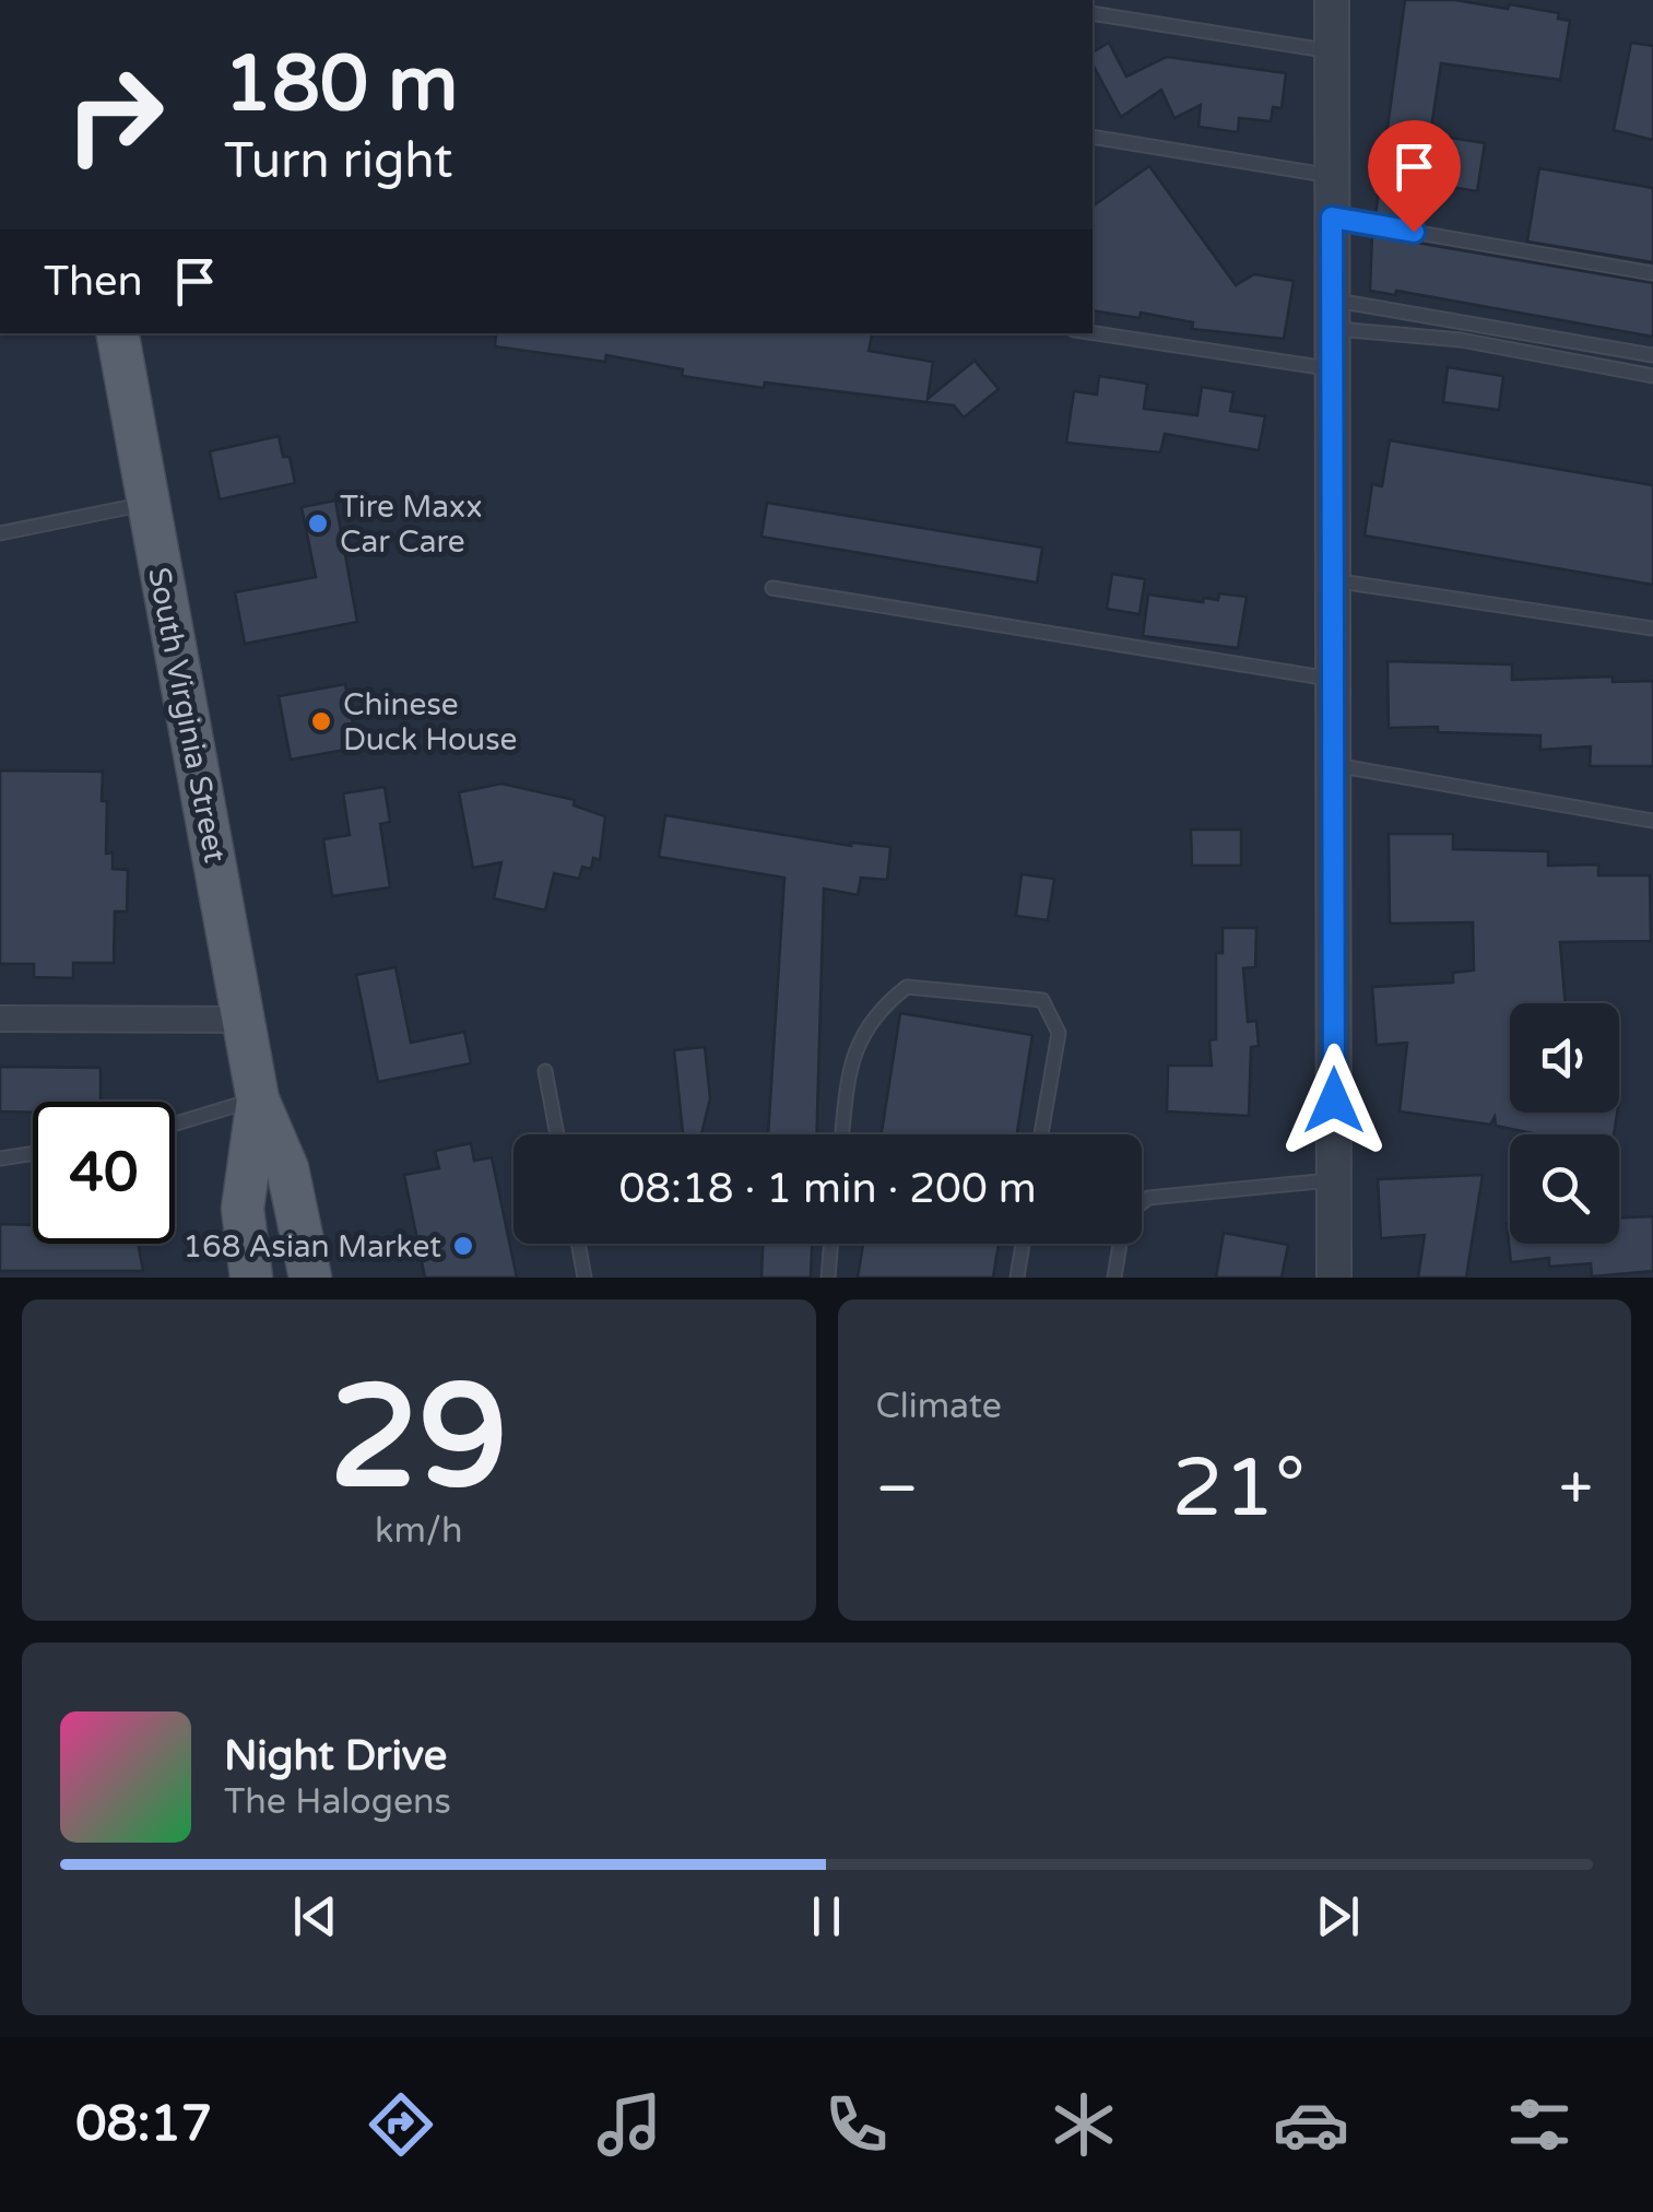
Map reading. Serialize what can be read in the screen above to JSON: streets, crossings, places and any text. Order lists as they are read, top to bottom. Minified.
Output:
{"streets":{"main road":["South Virginia Street"]},"places":["Tire Maxx Car Care","Chinese Duck House","168 Asian Market"],"page":{"turn":["180 m","Turn right"],"then":"Then","limit":"40","trip":"08:18 · 1 min · 200 m","tile":[["29","km/h"],"Climate"],"heat":["−","21°","+"],"song":["Night Drive","The Halogens"],"tabs":"08:17"}}
